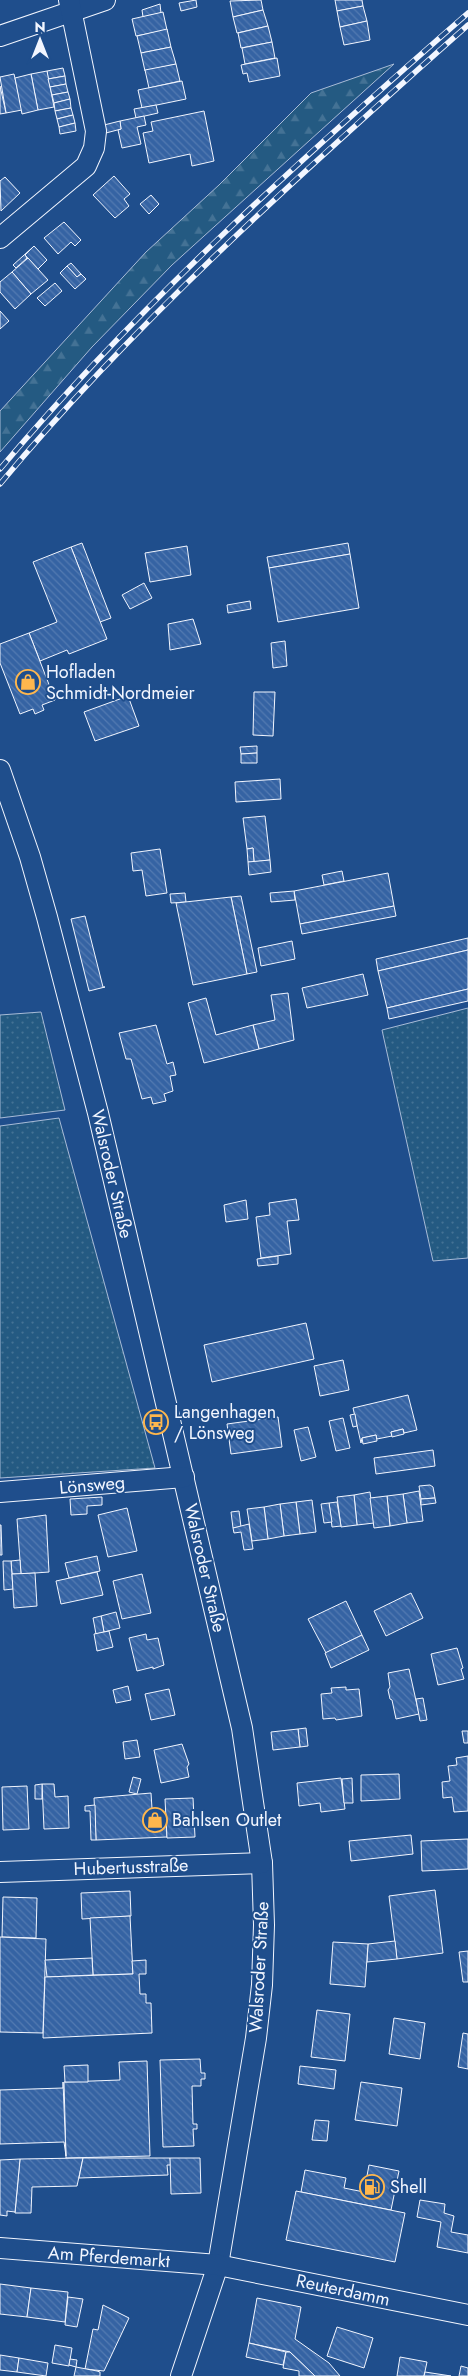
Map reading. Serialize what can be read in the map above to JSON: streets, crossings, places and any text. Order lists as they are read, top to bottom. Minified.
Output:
{"streets":{"street":["Walsroder Straße","Lönsweg","Hubertusstraße","Am Pferdemarkt","Reuterdamm"]},"crossings":[["Walsroder Straße","Lönsweg"],["Walsroder Straße","Hubertusstraße"],["Walsroder Straße","Am Pferdemarkt"],["Walsroder Straße","Reuterdamm"],["Am Pferdemarkt","Reuterdamm"]],"places":{"shop":["Hofladen Schmidt-Nordmeier","Bahlsen Outlet"],"bus stop":["Langenhagen / Lönsweg"],"fuel station":["Shell"]},"north":"top"}
